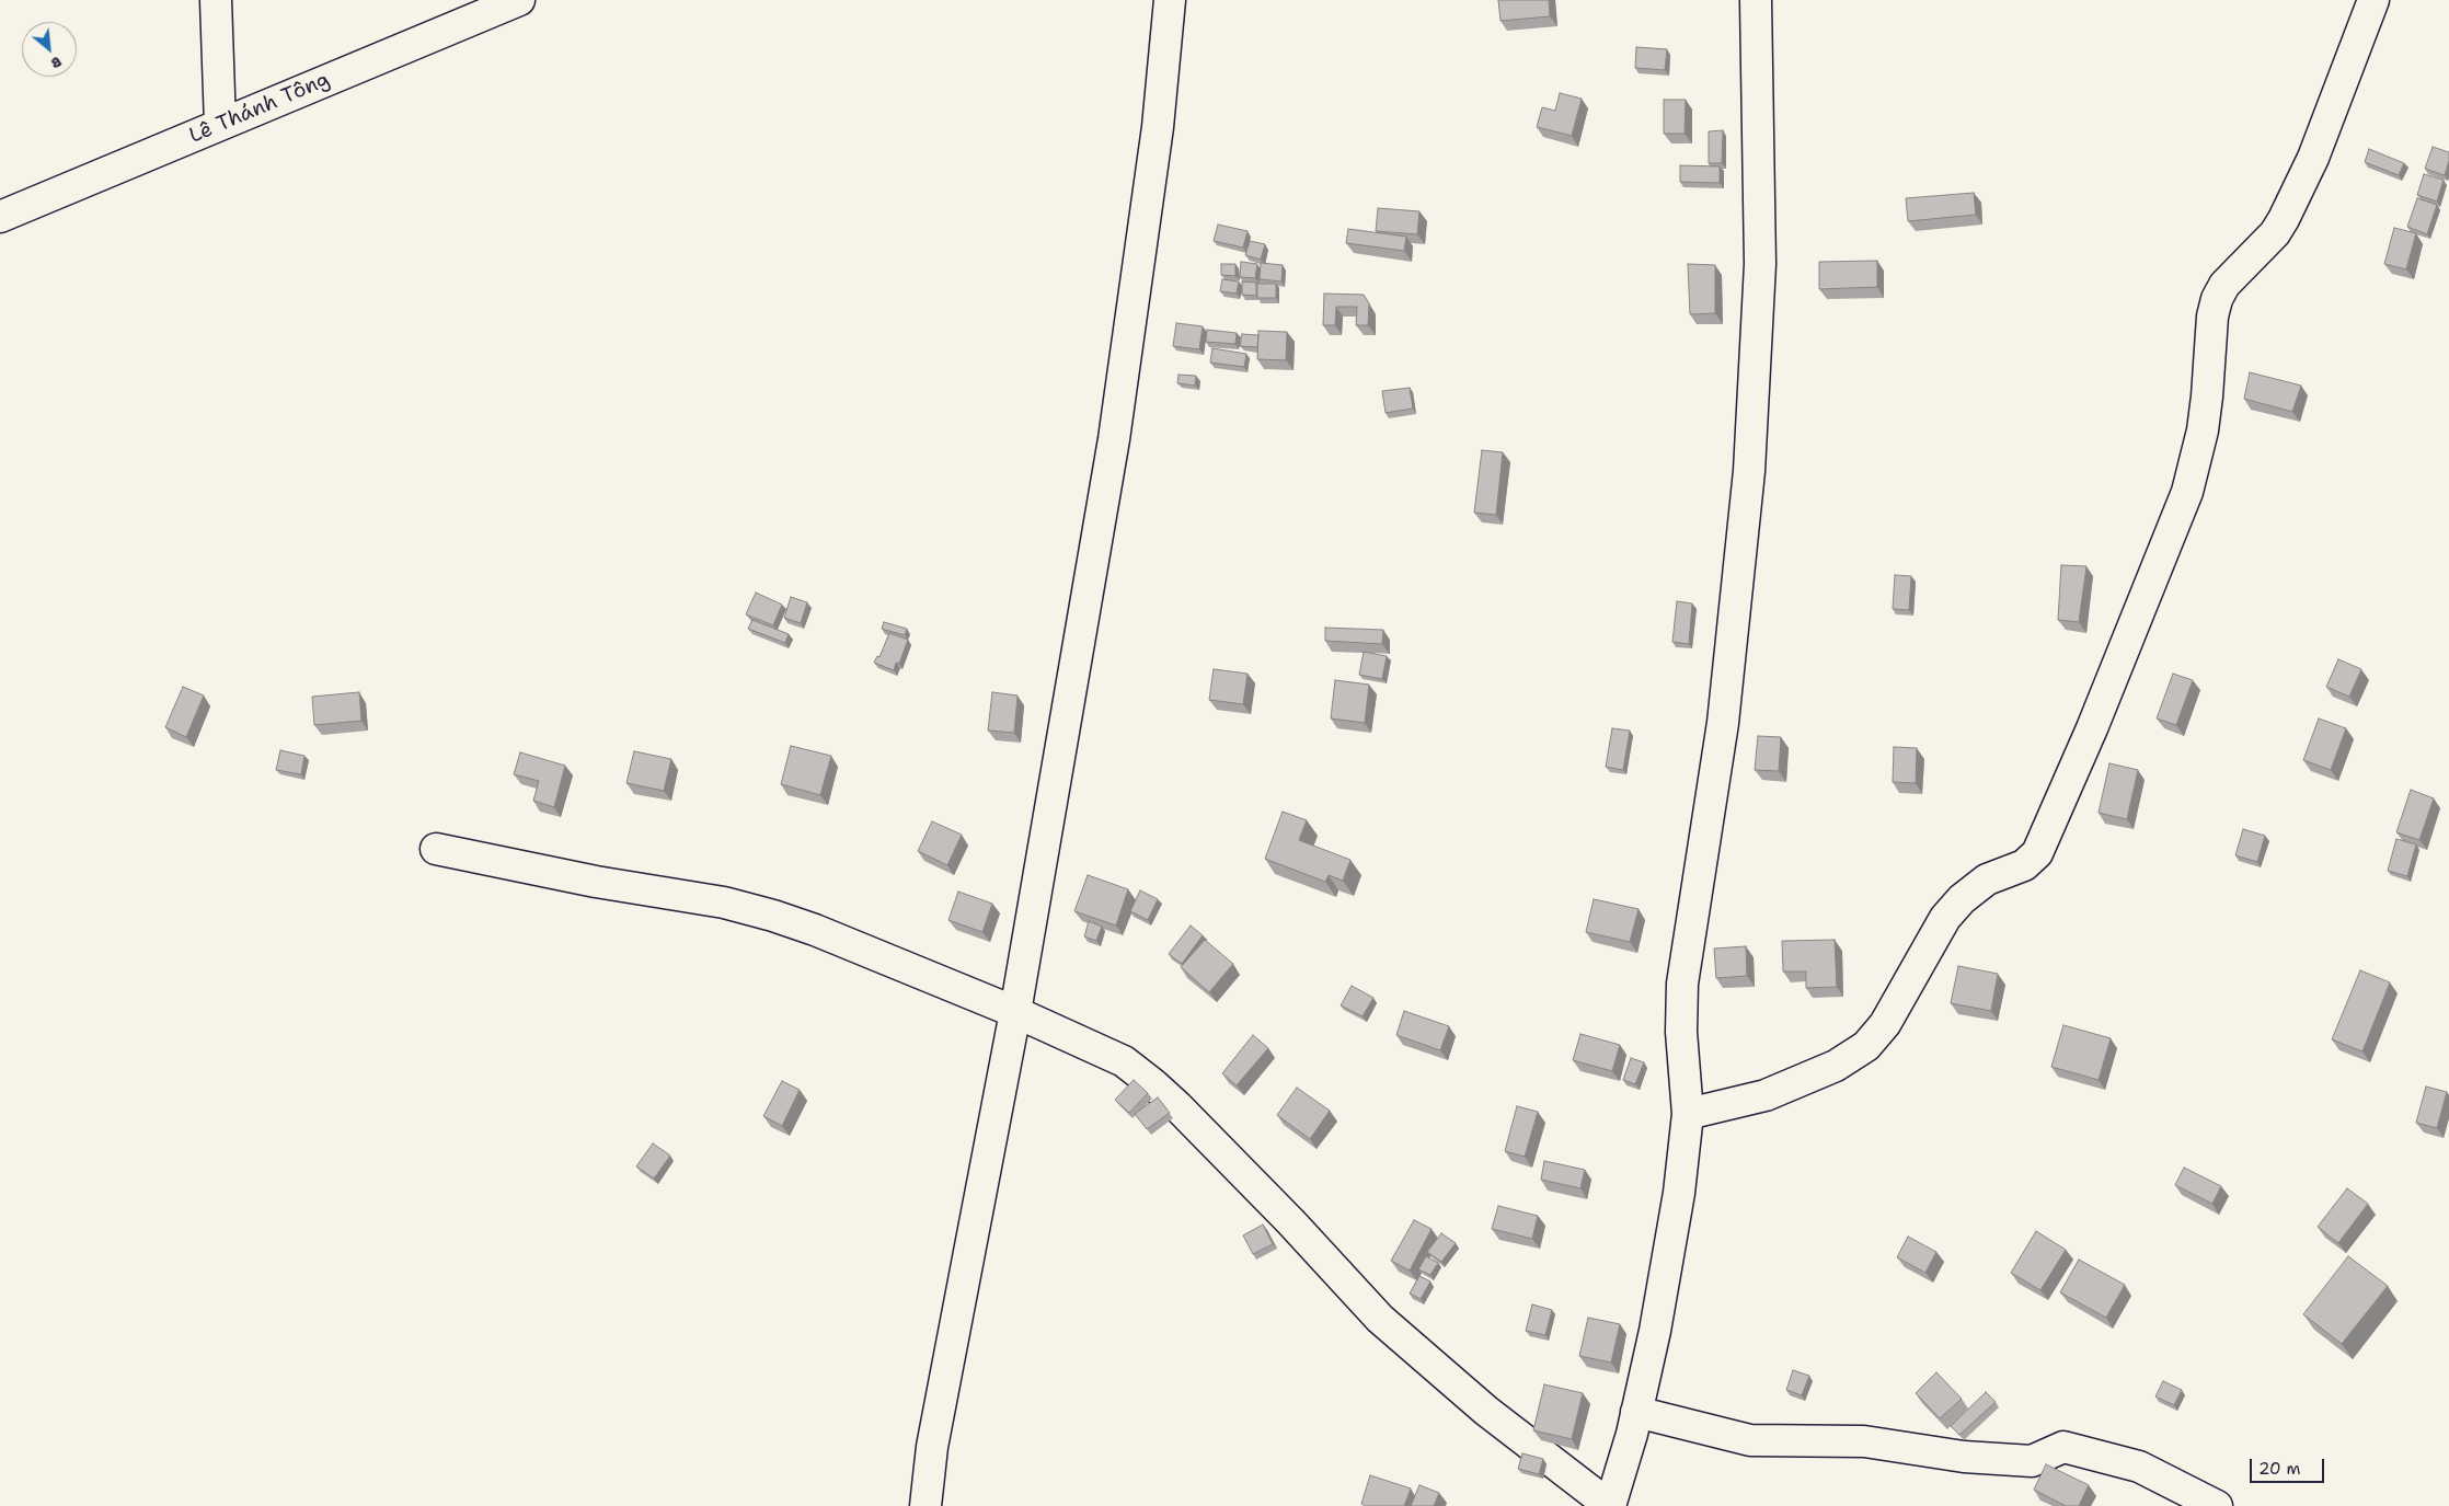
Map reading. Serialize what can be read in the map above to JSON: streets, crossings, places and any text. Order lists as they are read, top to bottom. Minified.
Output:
{"streets":{"street":["Lê Thánh Tông"]},"scale_bar":"20 m","north":"bottom right"}
